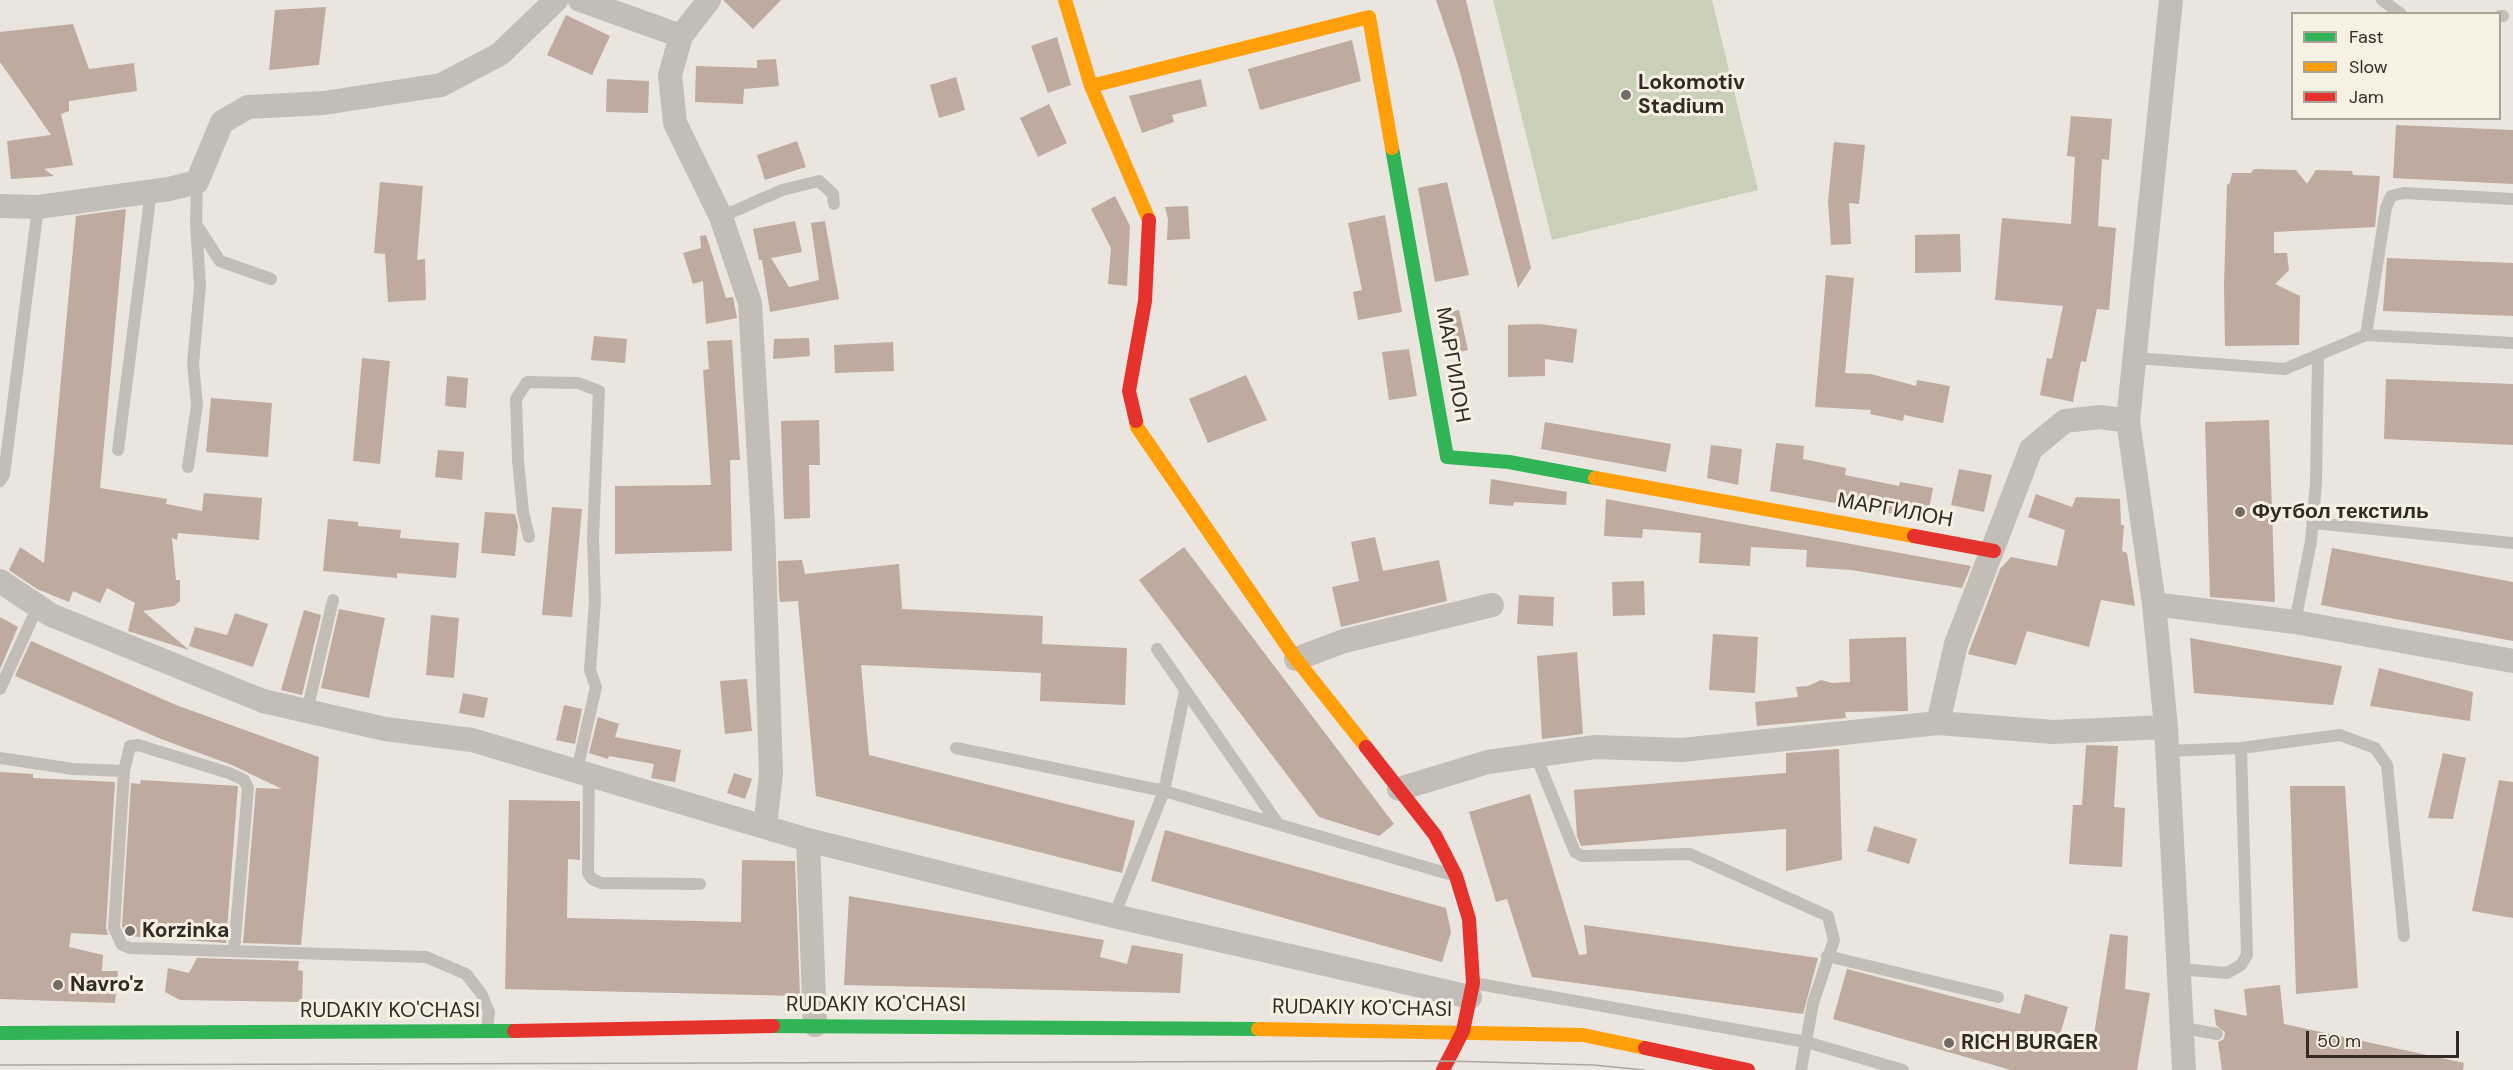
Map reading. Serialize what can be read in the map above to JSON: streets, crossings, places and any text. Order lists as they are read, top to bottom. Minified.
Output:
{"streets":{"street":["МАРГИЛОН","RUDAKIY KO'CHASI"]},"places":["Lokomotiv Stadium","Футбол текстиль","Korzinka","Navro'z","RICH BURGER"],"legend":["Fast","Slow","Jam"],"scale_bar":"50 m"}
